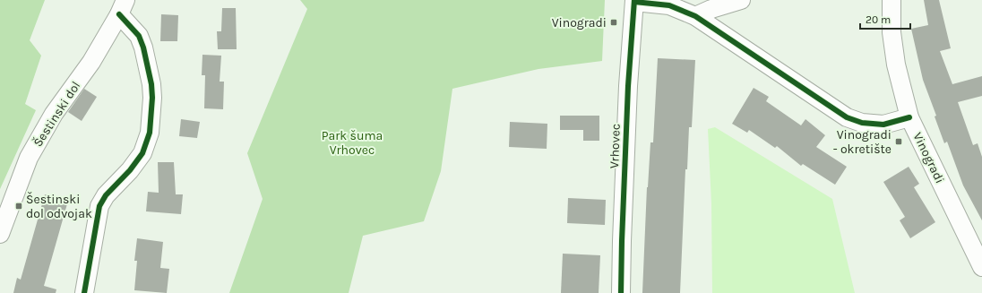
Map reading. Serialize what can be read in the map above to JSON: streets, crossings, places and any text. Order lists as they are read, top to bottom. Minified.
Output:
{"streets":{"street":["Šestinski dol","Vrhovec","Vinogradi"]},"parks":["Park šuma Vrhovec"],"places":{"transit":["Vinogradi","Vinogradi - okretište","Šestinski dol odvojak"]},"scale_bar":"20 m"}
